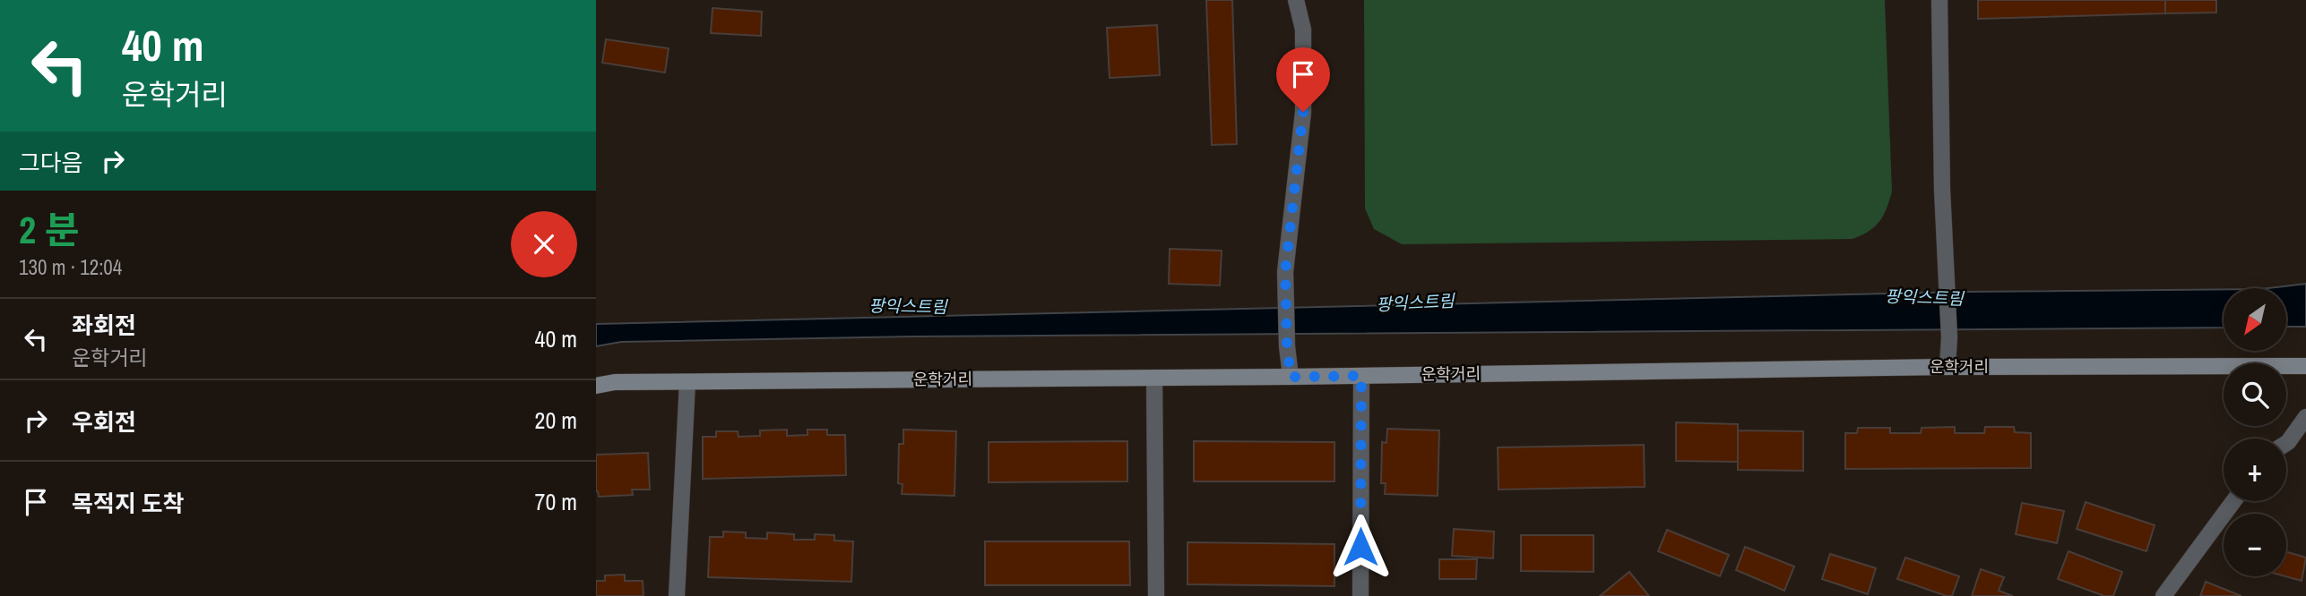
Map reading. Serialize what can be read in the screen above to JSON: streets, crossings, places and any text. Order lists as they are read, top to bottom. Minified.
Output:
{"streets":{"main road":["운학거리"]},"water":["팡익스트림"],"north":"bottom left","page":{"turn":["40 m","운학거리"],"then":"그다음","heading":["2 분","130 m · 12:04"],"map_buttons":["+","−"],"list":[{"name":"좌회전","note":"운학거리","value":"40 m"},{"name":"우회전","value":"20 m"},{"name":"목적지 도착","value":"70 m"}]}}
